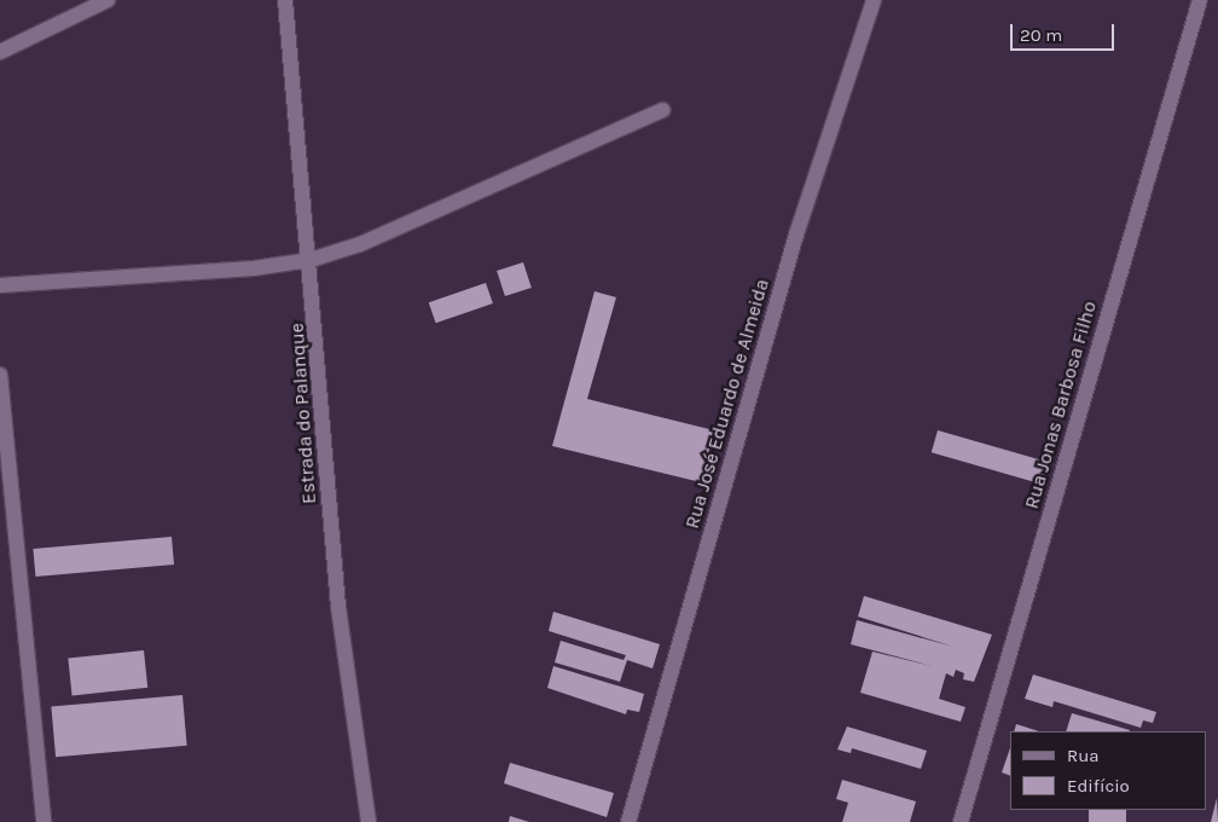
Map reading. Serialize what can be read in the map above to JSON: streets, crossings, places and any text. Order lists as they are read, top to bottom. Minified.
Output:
{"streets":{"street":["Rua José Eduardo de Almeida","Rua Jonas Barbosa Filho","Estrada do Palanque"]},"legend":["Rua","Edifício"],"scale_bar":"20 m"}
